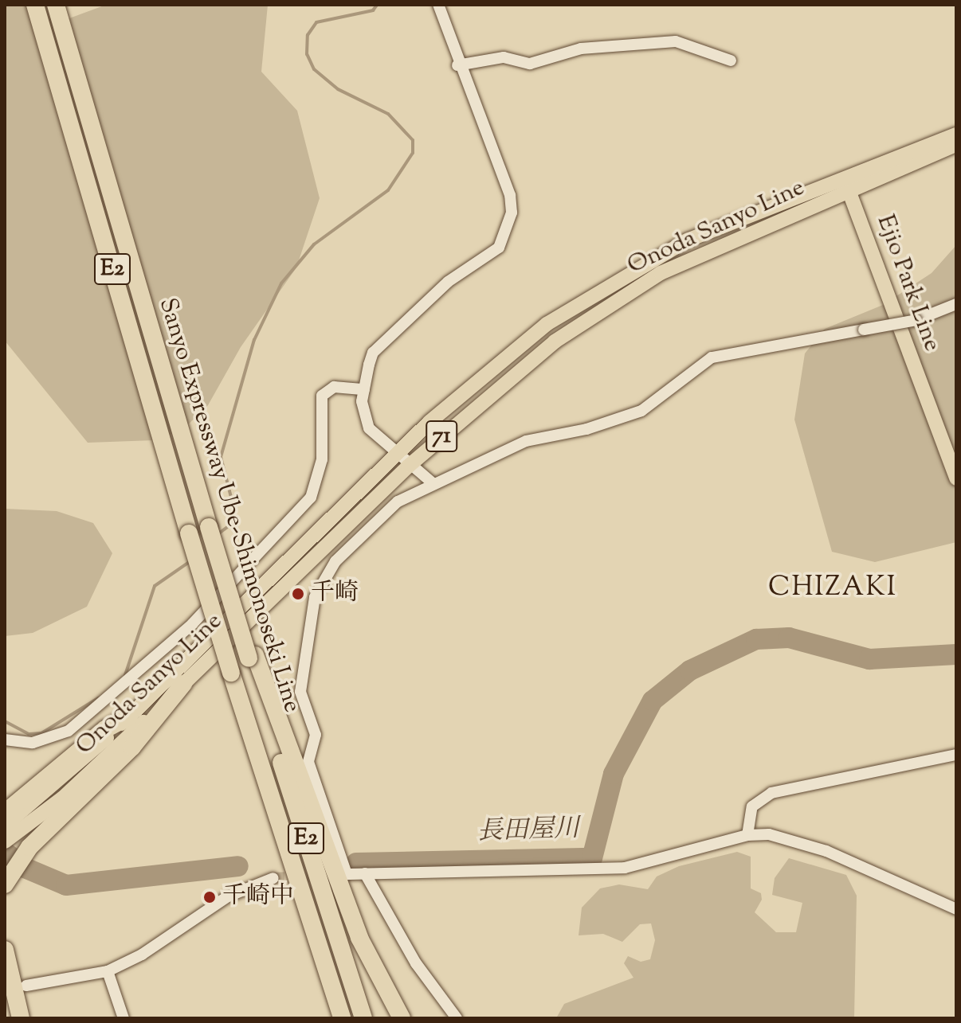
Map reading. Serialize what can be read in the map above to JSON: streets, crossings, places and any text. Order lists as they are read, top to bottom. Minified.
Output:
{"streets":{"highway":["E2","Sanyo Expressway Ube-Shimonoseki Line"],"main road":["Onoda Sanyo Line","Ejio Park Line","71"]},"crossings":[["Onoda Sanyo Line","Ejio Park Line"]],"districts":["CHIZAKI"],"water":["長田屋川"],"places":["千崎","千崎中"]}
